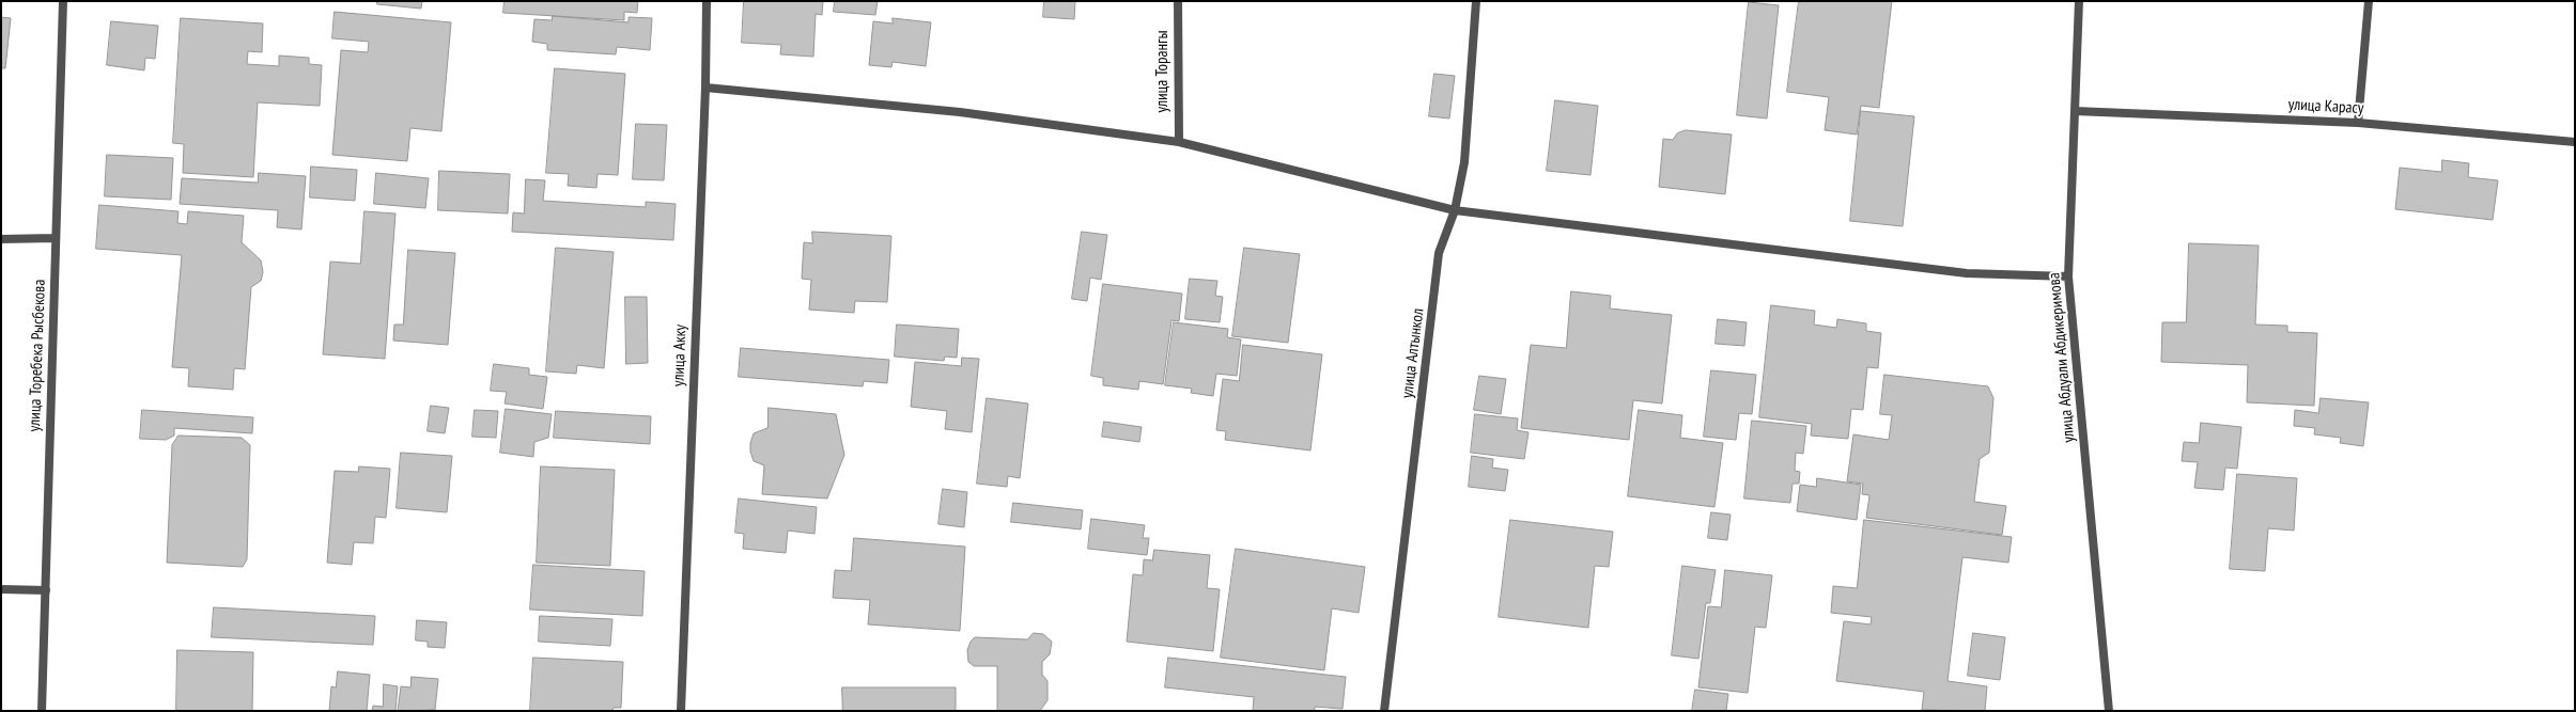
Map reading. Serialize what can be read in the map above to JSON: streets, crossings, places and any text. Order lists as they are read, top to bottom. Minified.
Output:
{"streets":{"street":["улица Торангы","улица Карасу","улица Алтынкол","улица Торебека Рысбекова","улица Акку","улица Абдуали Абдикеримова"]},"crossings":[["улица Карасу","улица Абдуали Абдикеримова"]]}
